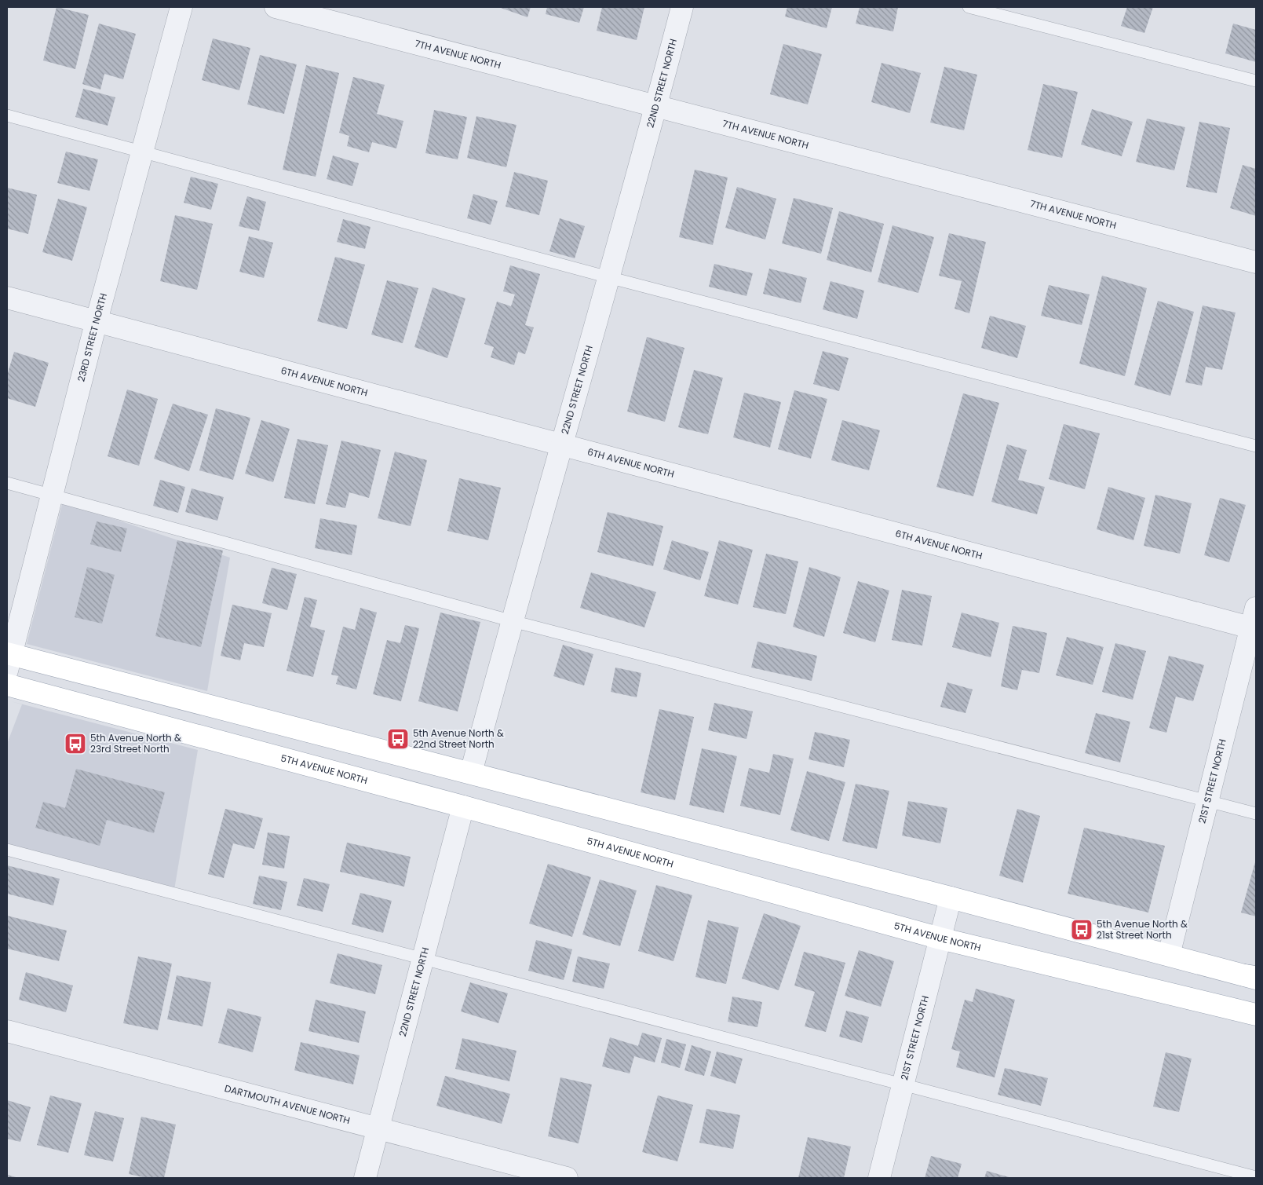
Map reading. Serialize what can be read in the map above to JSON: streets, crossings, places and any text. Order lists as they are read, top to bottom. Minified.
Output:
{"streets":{"main road":["5TH AVENUE NORTH"],"street":["7TH AVENUE NORTH","22ND STREET NORTH","23RD STREET NORTH","6TH AVENUE NORTH","21ST STREET NORTH","DARTMOUTH AVENUE NORTH"]},"crossings":[["7TH AVENUE NORTH","22ND STREET NORTH"],["22ND STREET NORTH","6TH AVENUE NORTH"],["22ND STREET NORTH","5TH AVENUE NORTH"],["22ND STREET NORTH","DARTMOUTH AVENUE NORTH"],["23RD STREET NORTH","6TH AVENUE NORTH"],["6TH AVENUE NORTH","21ST STREET NORTH"],["5TH AVENUE NORTH","21ST STREET NORTH"]],"places":{"bus stop":["5th Avenue North & 22nd Street North","5th Avenue North & 23rd Street North","5th Avenue North & 21st Street North"]}}
